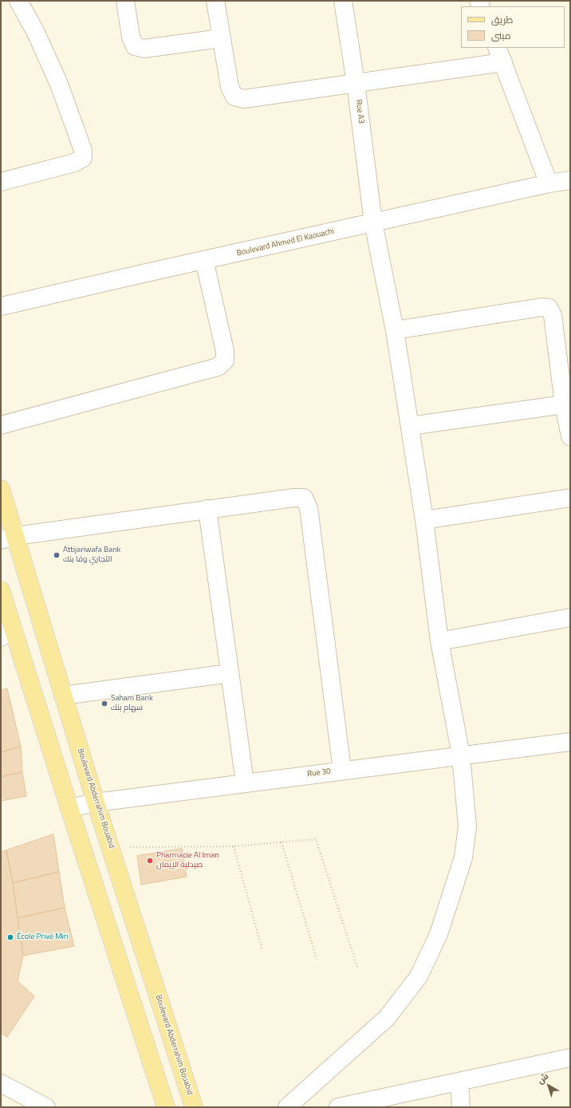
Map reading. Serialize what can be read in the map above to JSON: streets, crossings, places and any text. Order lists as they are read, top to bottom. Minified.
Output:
{"streets":{"main road":["Boulevard Abderrahim Bouabid"],"street":["Rue A3","Boulevard Ahmed El Kaouachi","Rue 30"]},"crossings":[["Rue A3","Boulevard Ahmed El Kaouachi"],["Rue A3","Rue 30"],["Rue 30","Boulevard Abderrahim Bouabid"]],"places":["Attijariwafa Bank التجاري وفا بنك","Saham Bank سهام بنك","Pharmacie Al Iman صيدلية الإيمان","École Privé Miri"],"legend":["طريق","مبنى"],"north":"top left"}
